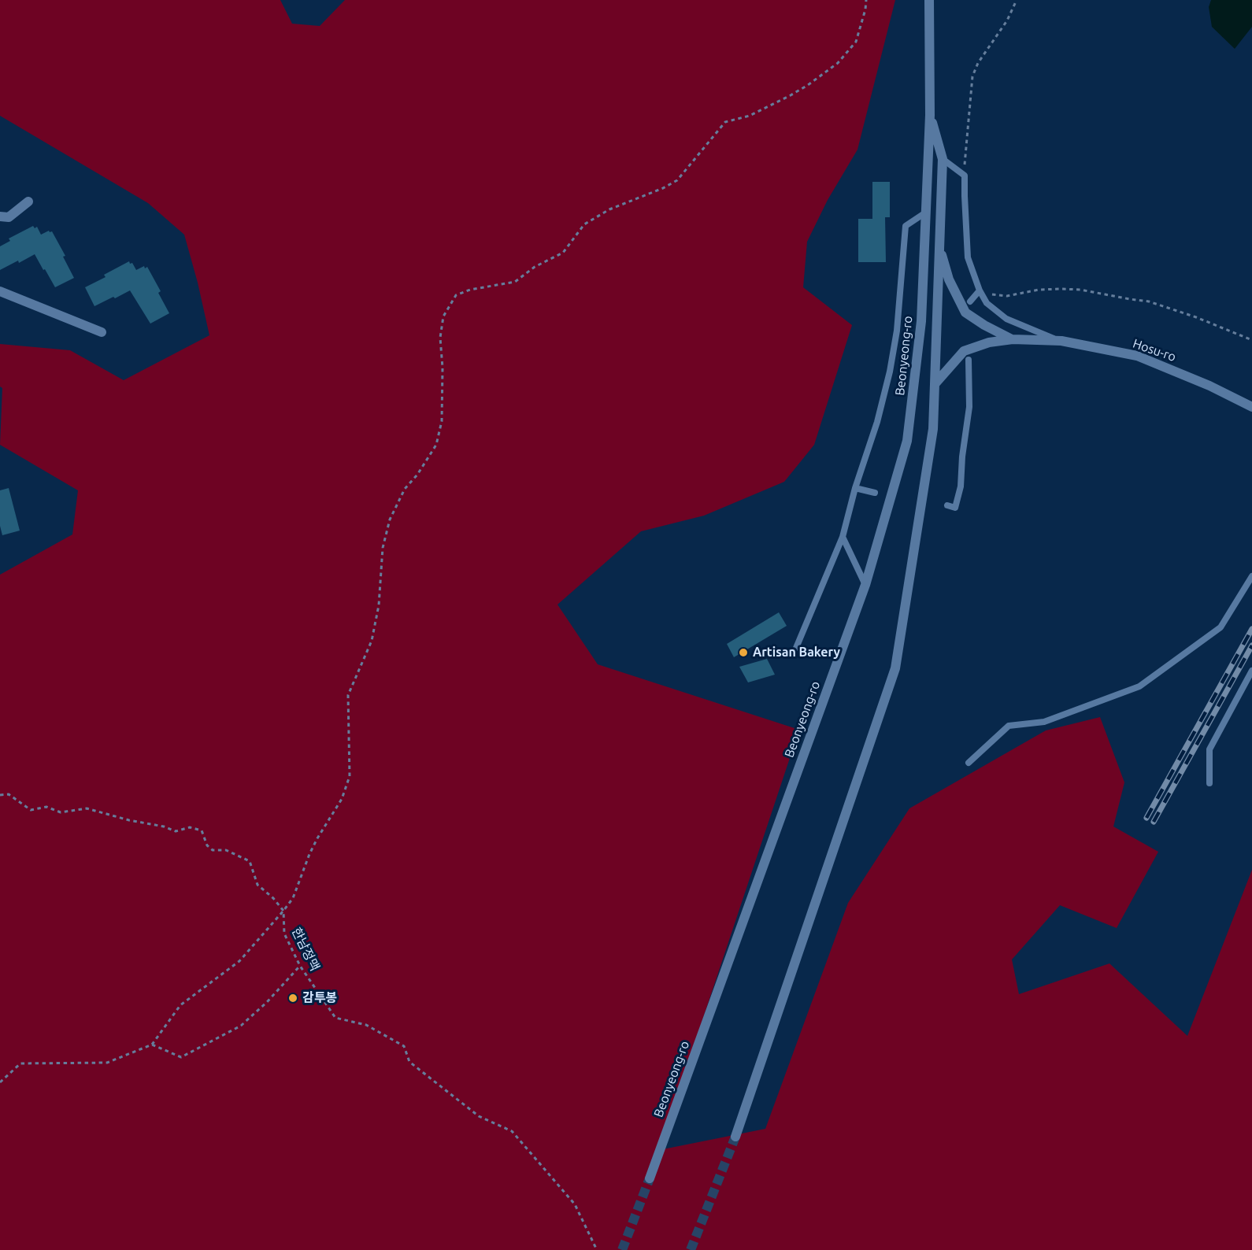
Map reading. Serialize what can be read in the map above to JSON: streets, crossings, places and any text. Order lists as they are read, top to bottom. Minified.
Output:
{"streets":{"street":["Hosu-ro","Beonyeong-ro"],"path":["한남정맥"]},"crossings":[["Hosu-ro","Beonyeong-ro"]],"places":["Artisan Bakery","감투봉"]}
